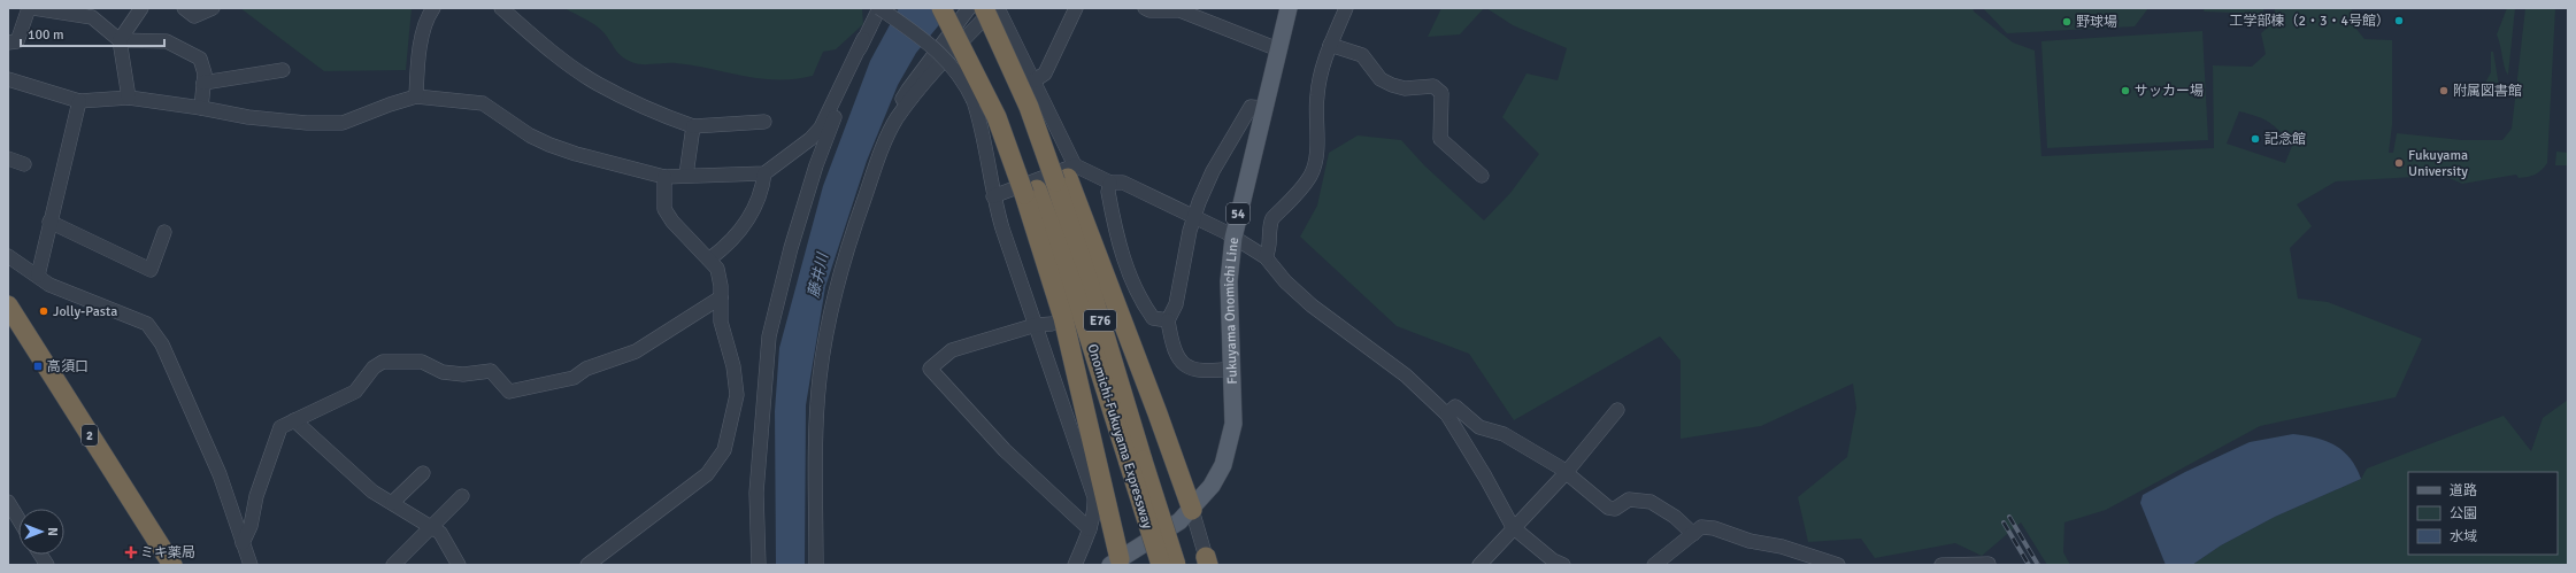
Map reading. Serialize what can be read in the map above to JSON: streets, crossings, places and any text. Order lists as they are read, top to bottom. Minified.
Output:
{"streets":{"highway":["E76","2","Onomichi-Fukuyama Expressway"],"main road":["54","Fukuyama Onomichi Line"]},"water":["藤井川"],"places":{"other":["工学部棟（2・3・4号館）","野球場","サッカー場","附属図書館","記念館","Fukuyama University","Jolly-Pasta"],"transit":["高須口"],"health":["ミキ薬局"]},"legend":["道路","公園","水域"],"scale_bar":"100 m","north":"right"}
